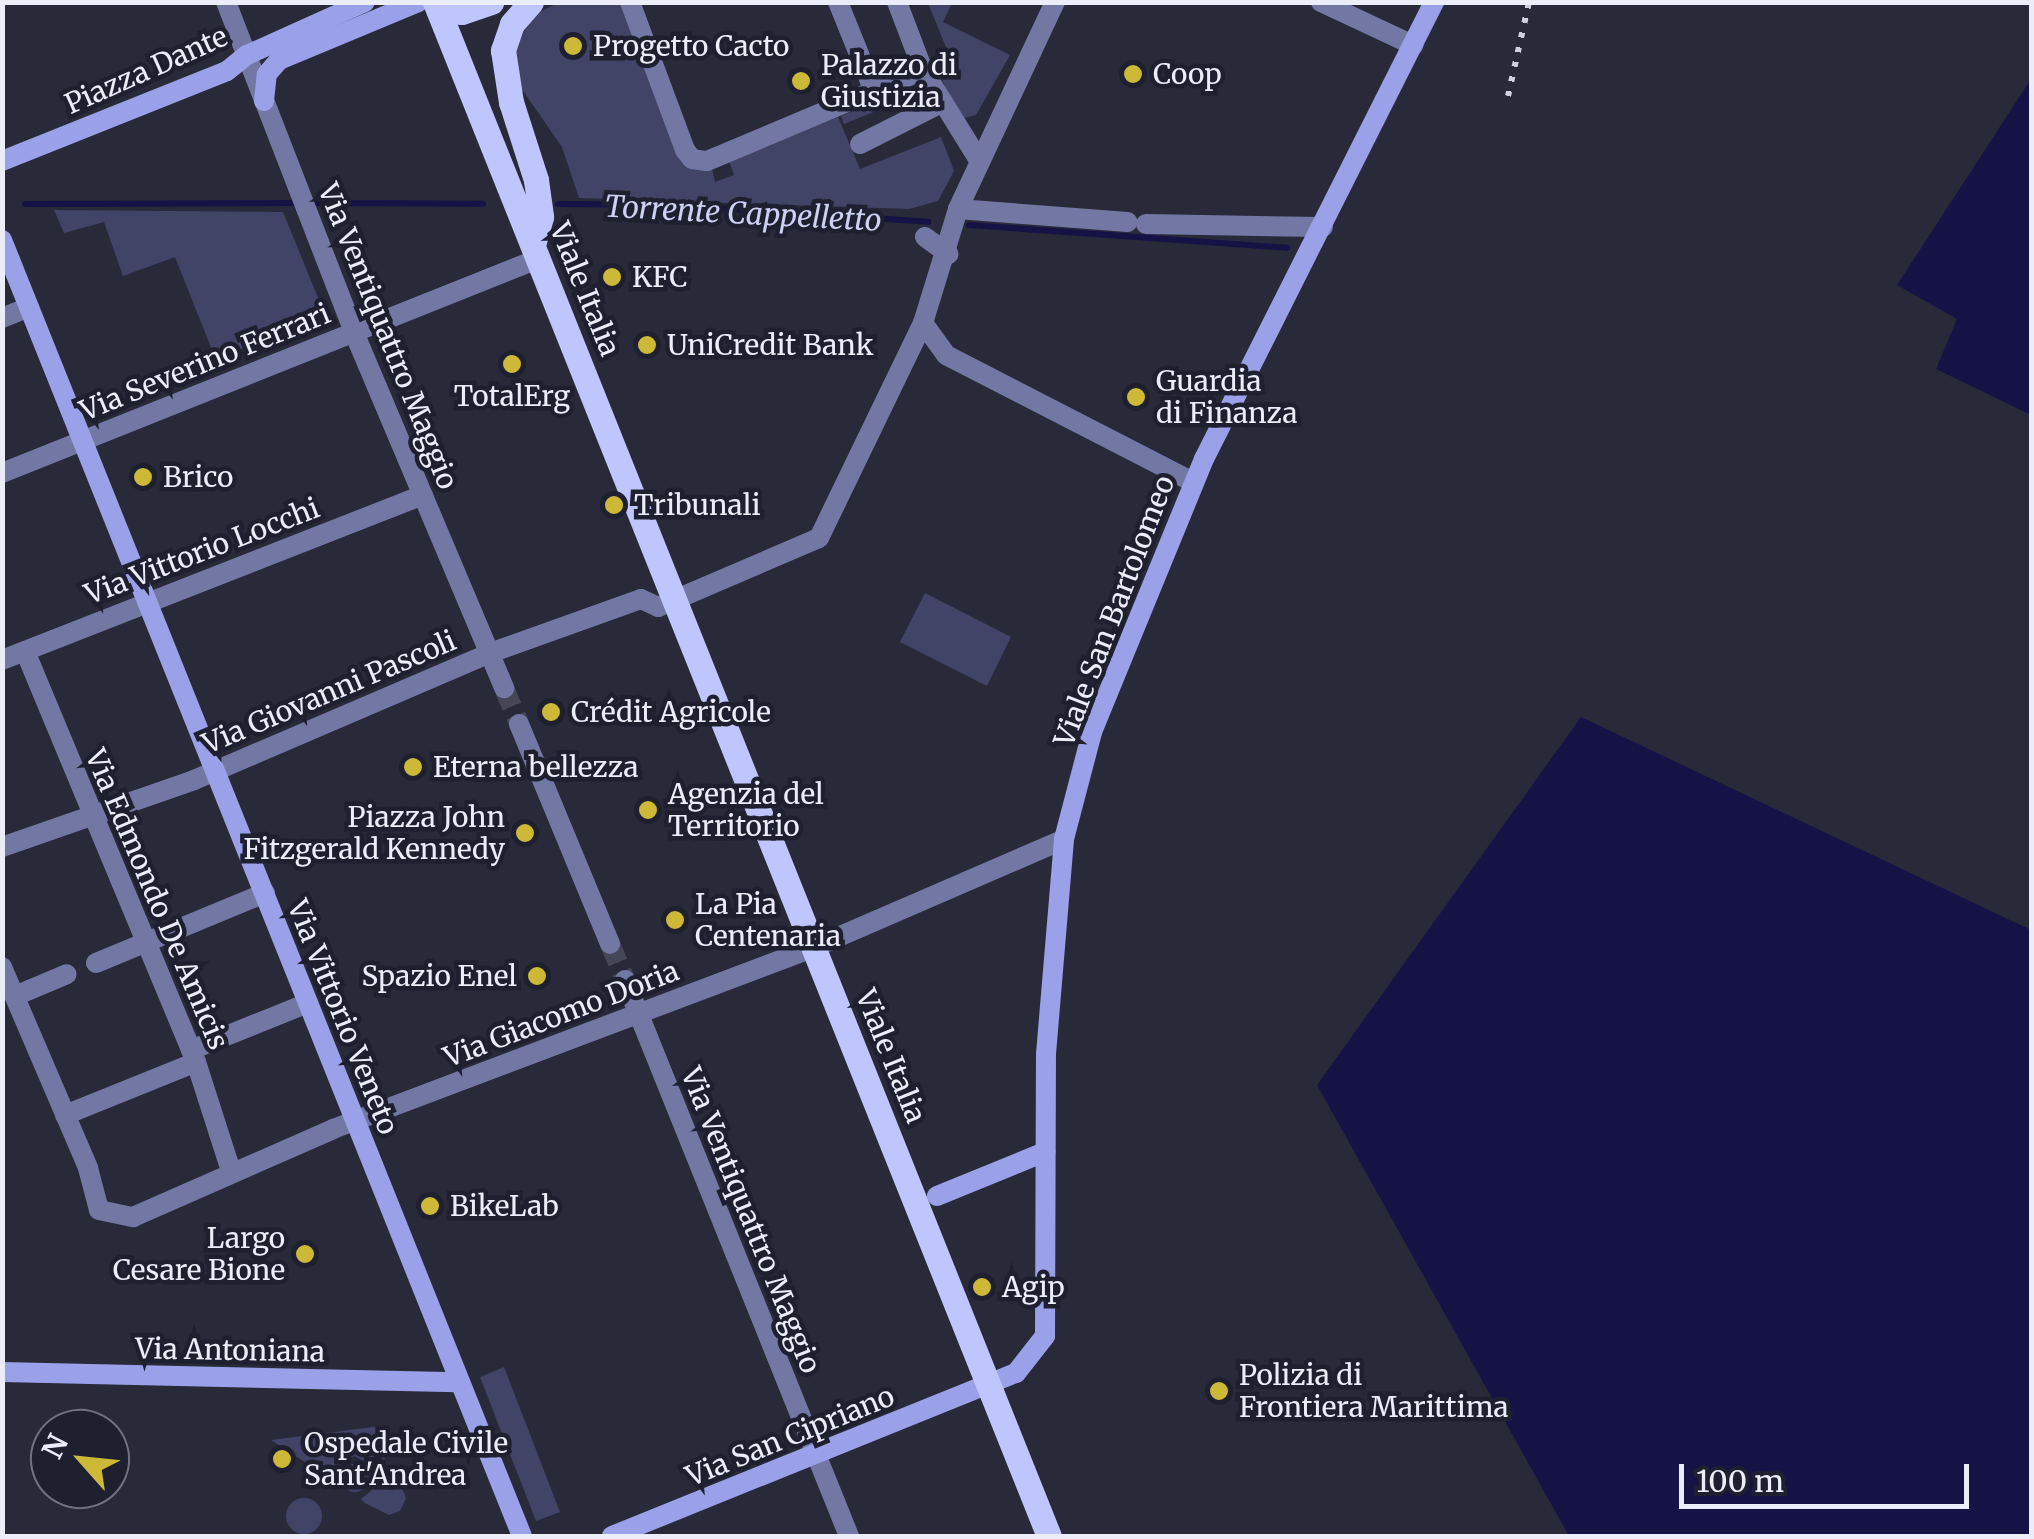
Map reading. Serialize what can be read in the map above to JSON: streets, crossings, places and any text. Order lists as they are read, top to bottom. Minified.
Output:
{"streets":{"main road":["Viale Italia"],"street":["Piazza Dante","Via Ventiquattro Maggio","Via Severino Ferrari","Via Vittorio Locchi","Viale San Bartolomeo","Via Giovanni Pascoli","Via Edmondo De Amicis","Via Giacomo Doria","Via Vittorio Veneto","Via Antoniana","Via San Cipriano"]},"crossings":[["Piazza Dante","Viale Italia"],["Piazza Dante","Via Ventiquattro Maggio"],["Viale Italia","Via Severino Ferrari"],["Viale Italia","Viale San Bartolomeo"],["Viale Italia","Via Giovanni Pascoli"],["Viale Italia","Via Giacomo Doria"],["Viale Italia","Via San Cipriano"],["Via Ventiquattro Maggio","Via Severino Ferrari"],["Via Ventiquattro Maggio","Via Vittorio Locchi"],["Via Ventiquattro Maggio","Via Giovanni Pascoli"],["Via Ventiquattro Maggio","Via Giacomo Doria"],["Via Ventiquattro Maggio","Via San Cipriano"],["Via Severino Ferrari","Via Vittorio Veneto"],["Via Vittorio Locchi","Via Edmondo De Amicis"],["Via Vittorio Locchi","Via Vittorio Veneto"],["Viale San Bartolomeo","Via Giacomo Doria"],["Viale San Bartolomeo","Via San Cipriano"],["Via Giovanni Pascoli","Via Edmondo De Amicis"],["Via Giovanni Pascoli","Via Vittorio Veneto"],["Via Edmondo De Amicis","Via Giacomo Doria"],["Via Giacomo Doria","Via Vittorio Veneto"],["Via Vittorio Veneto","Via Antoniana"]],"water":["Torrente Cappelletto"],"places":["Progetto Cacto","Coop","Palazzo di Giustizia","KFC","UniCredit Bank","TotalErg","Guardia di Finanza","Brico","Tribunali","Crédit Agricole","Eterna bellezza","Agenzia del Territorio","Piazza John Fitzgerald Kennedy","La Pia Centenaria","Spazio Enel","BikeLab","Largo Cesare Bione","Agip","Polizia di Frontiera Marittima","Ospedale Civile Sant'Andrea"],"scale_bar":"100 m","north":"top left"}
